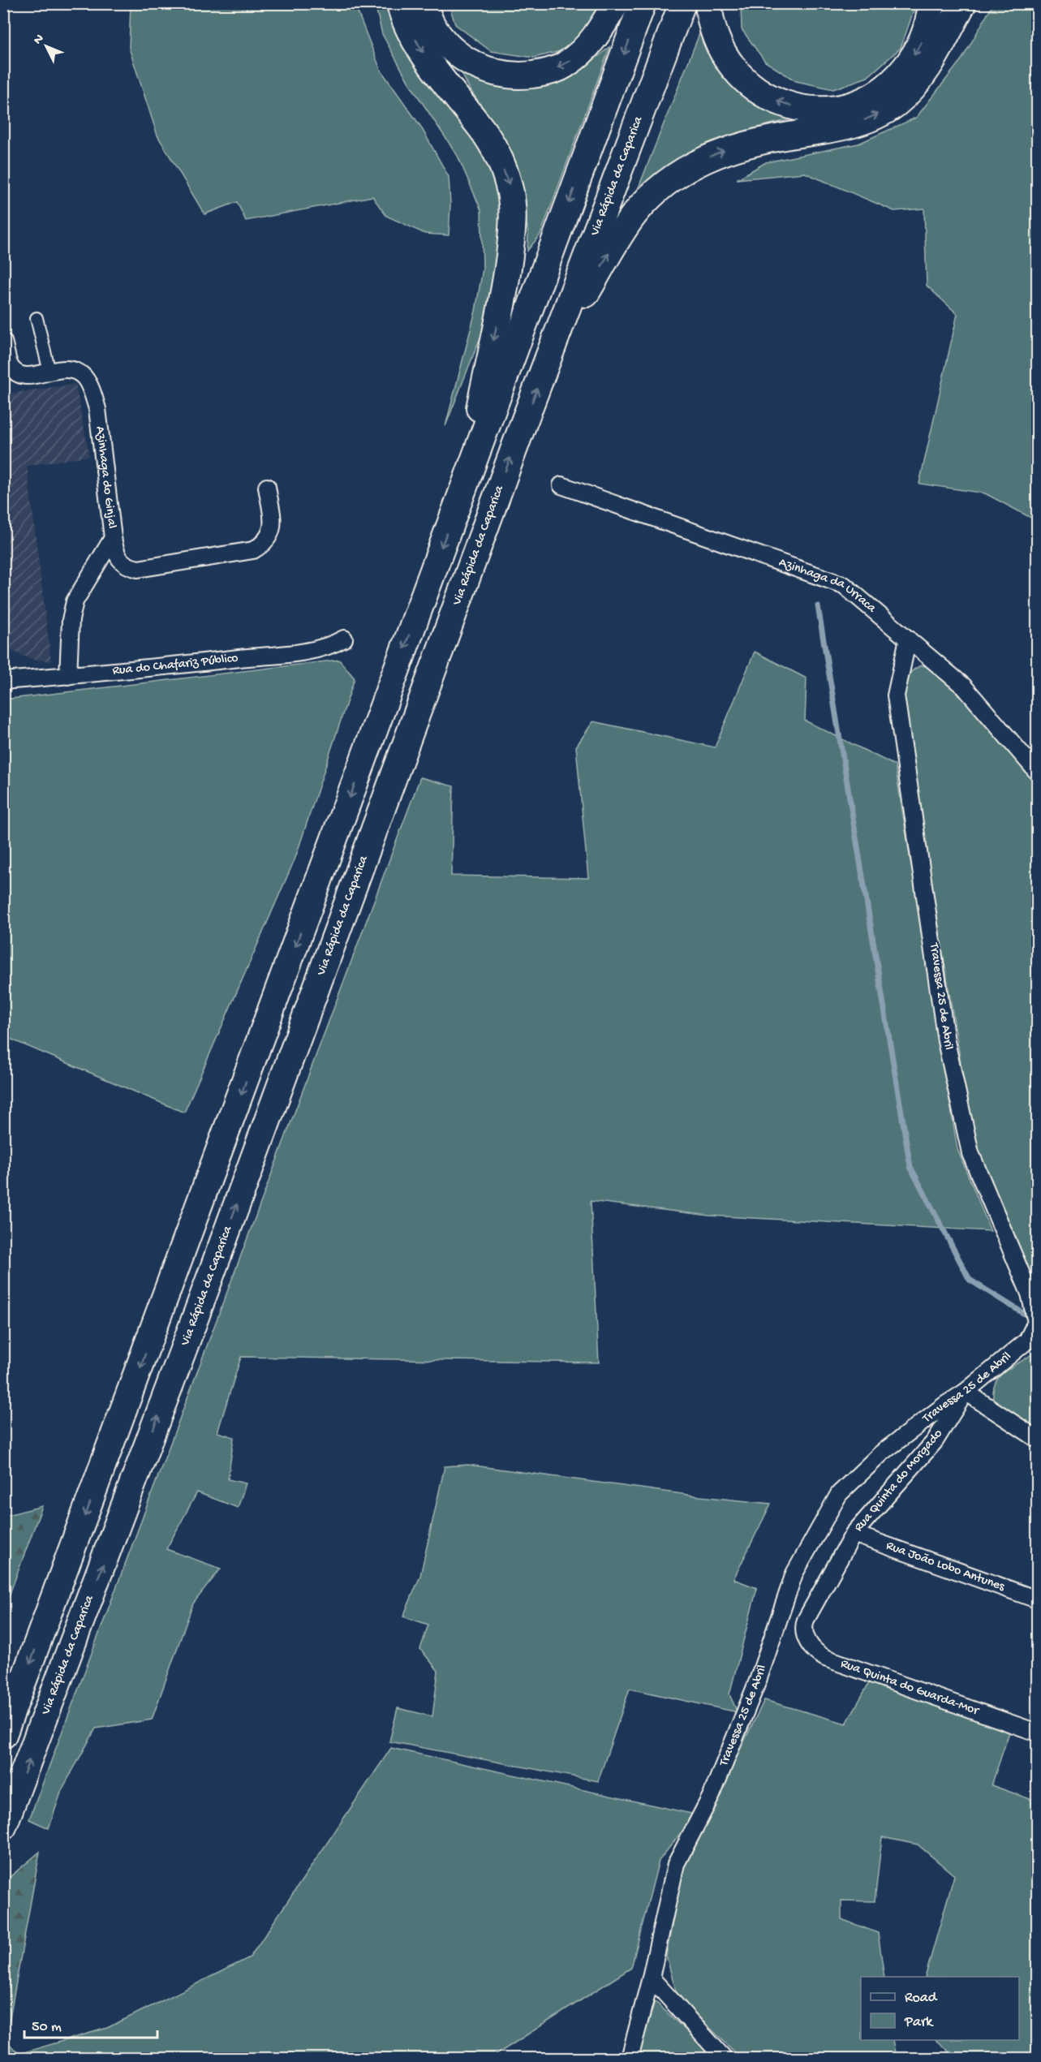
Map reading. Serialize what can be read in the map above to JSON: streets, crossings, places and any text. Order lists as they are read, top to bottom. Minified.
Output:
{"streets":{"highway":["Via Rápida da Caparica"],"street":["Azinhaga do Ginjal","Azinhaga da Urraca","Rua do Chafariz Público","Travessa 25 de Abril","Rua Quinta do Morgado","Rua João Lobo Antunes","Rua Quinta do Guarda-Mor"]},"crossings":[["Azinhaga do Ginjal","Rua do Chafariz Público"],["Azinhaga da Urraca","Travessa 25 de Abril"],["Travessa 25 de Abril","Rua Quinta do Morgado"],["Rua Quinta do Morgado","Rua João Lobo Antunes"],["Rua Quinta do Morgado","Rua Quinta do Guarda-Mor"]],"legend":["Road","Park"],"scale_bar":"50 m","north":"top left"}
